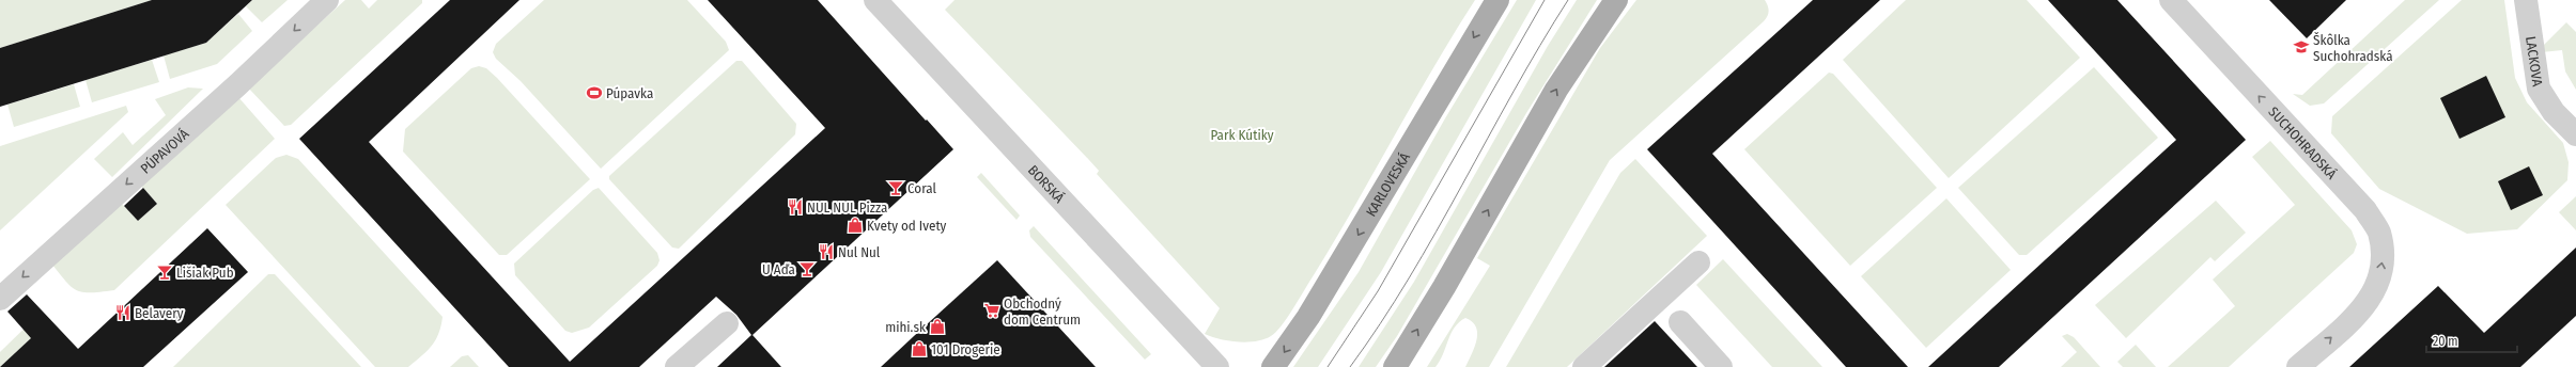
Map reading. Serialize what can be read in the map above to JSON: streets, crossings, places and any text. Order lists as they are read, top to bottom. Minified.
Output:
{"streets":{"main road":["KARLOVESKÁ"],"street":["LACKOVA","SUCHOHRADSKÁ","PÚPAVOVÁ","BORSKÁ"]},"one_way":["SUCHOHRADSKÁ","PÚPAVOVÁ"],"parks":["Park Kútiky"],"places":{"school or university":["Škôlka Suchohradská"],"sports":["Púpavka"],"bar":["Coral","U Aďa","Lišiak Pub"],"restaurant":["NUL NUL Pizza","Nul Nul","Belavery"],"shop":["Kvety od Ivety","mihi.sk","101 Drogerie"],"supermarket":["Obchodný dom Centrum"]},"scale_bar":"20 m"}
